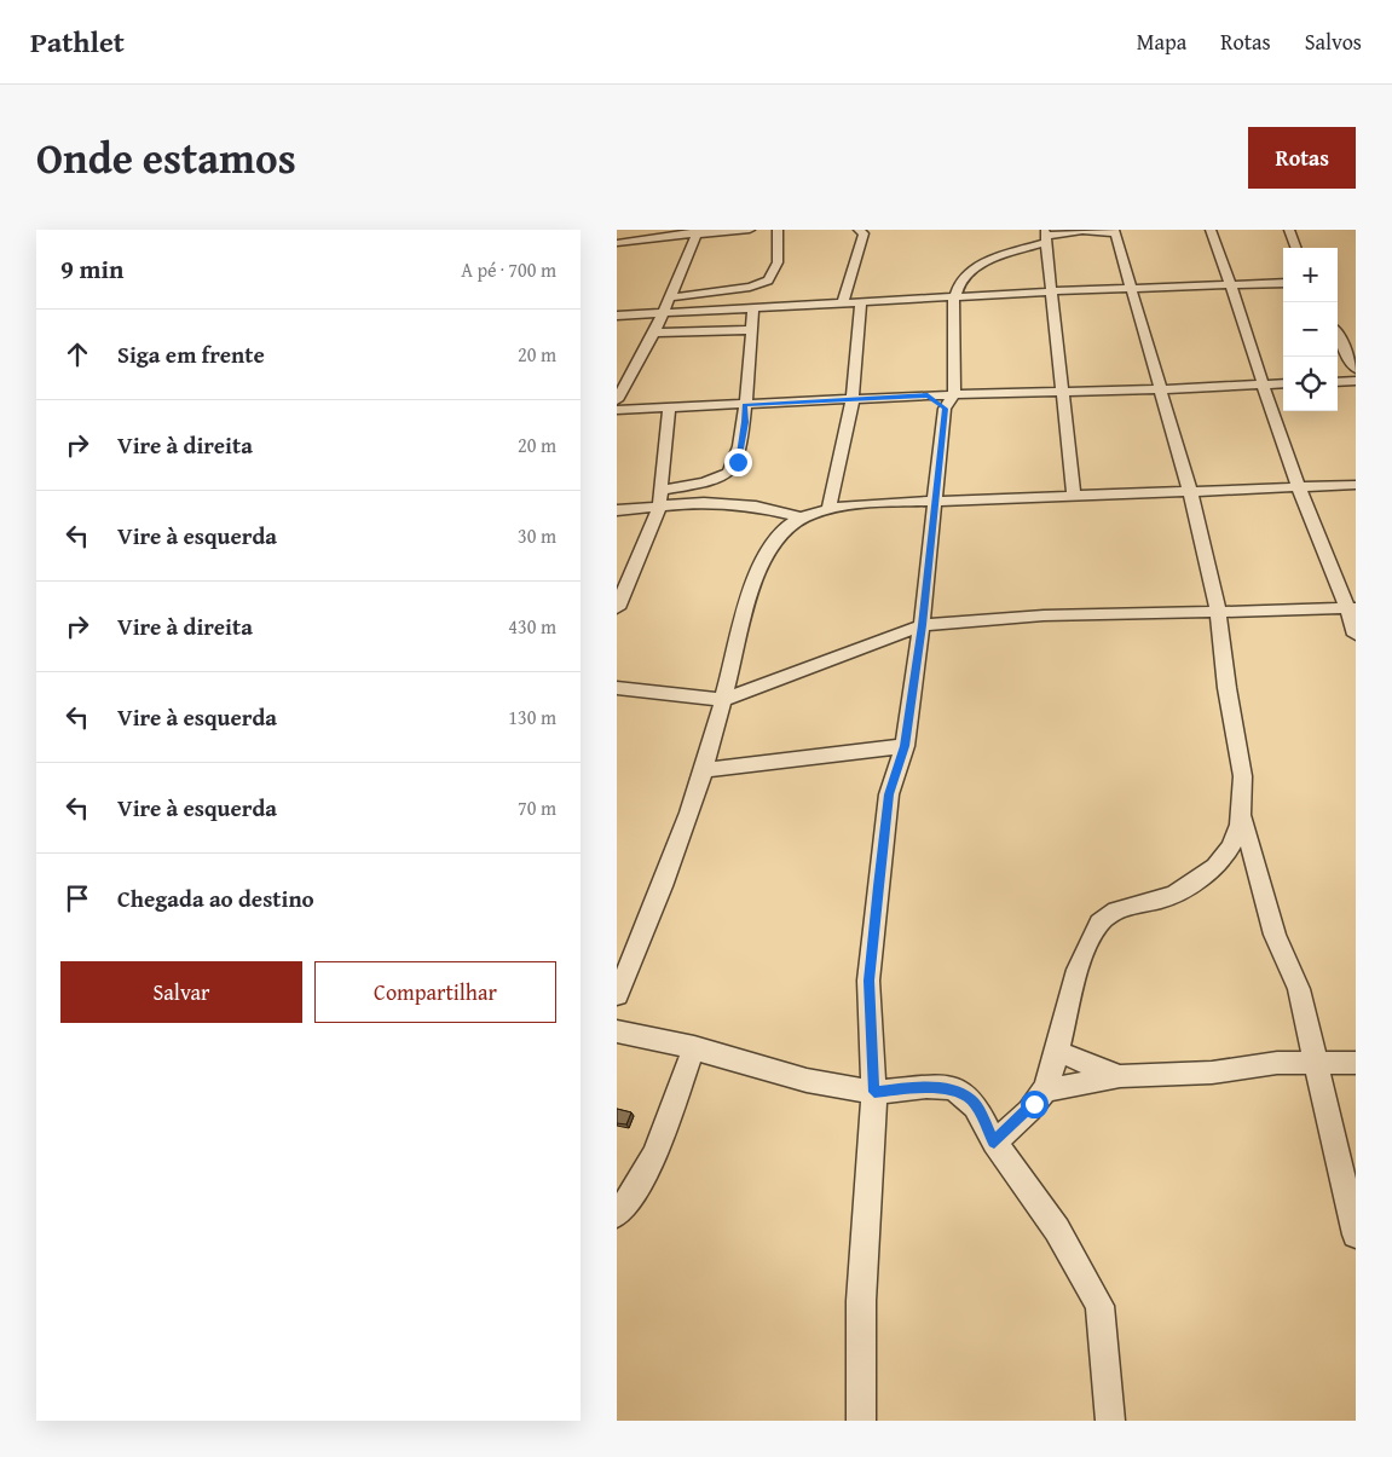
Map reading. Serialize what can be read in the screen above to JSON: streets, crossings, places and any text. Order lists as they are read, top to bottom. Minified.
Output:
{"page":{"header":"Pathlet","nav":["Mapa","Rotas","Salvos"],"title":"Onde estamos","buttons":["Rotas",["Salvar","Compartilhar"]],"heading":["9 min","A pé · 700 m"],"map_buttons":["+","−"],"list":[["Siga em frente","20 m"],["Vire à direita","20 m"],["Vire à esquerda","30 m"],["Vire à direita","430 m"],["Vire à esquerda","130 m"],["Vire à esquerda","70 m"],"Chegada ao destino"]}}
